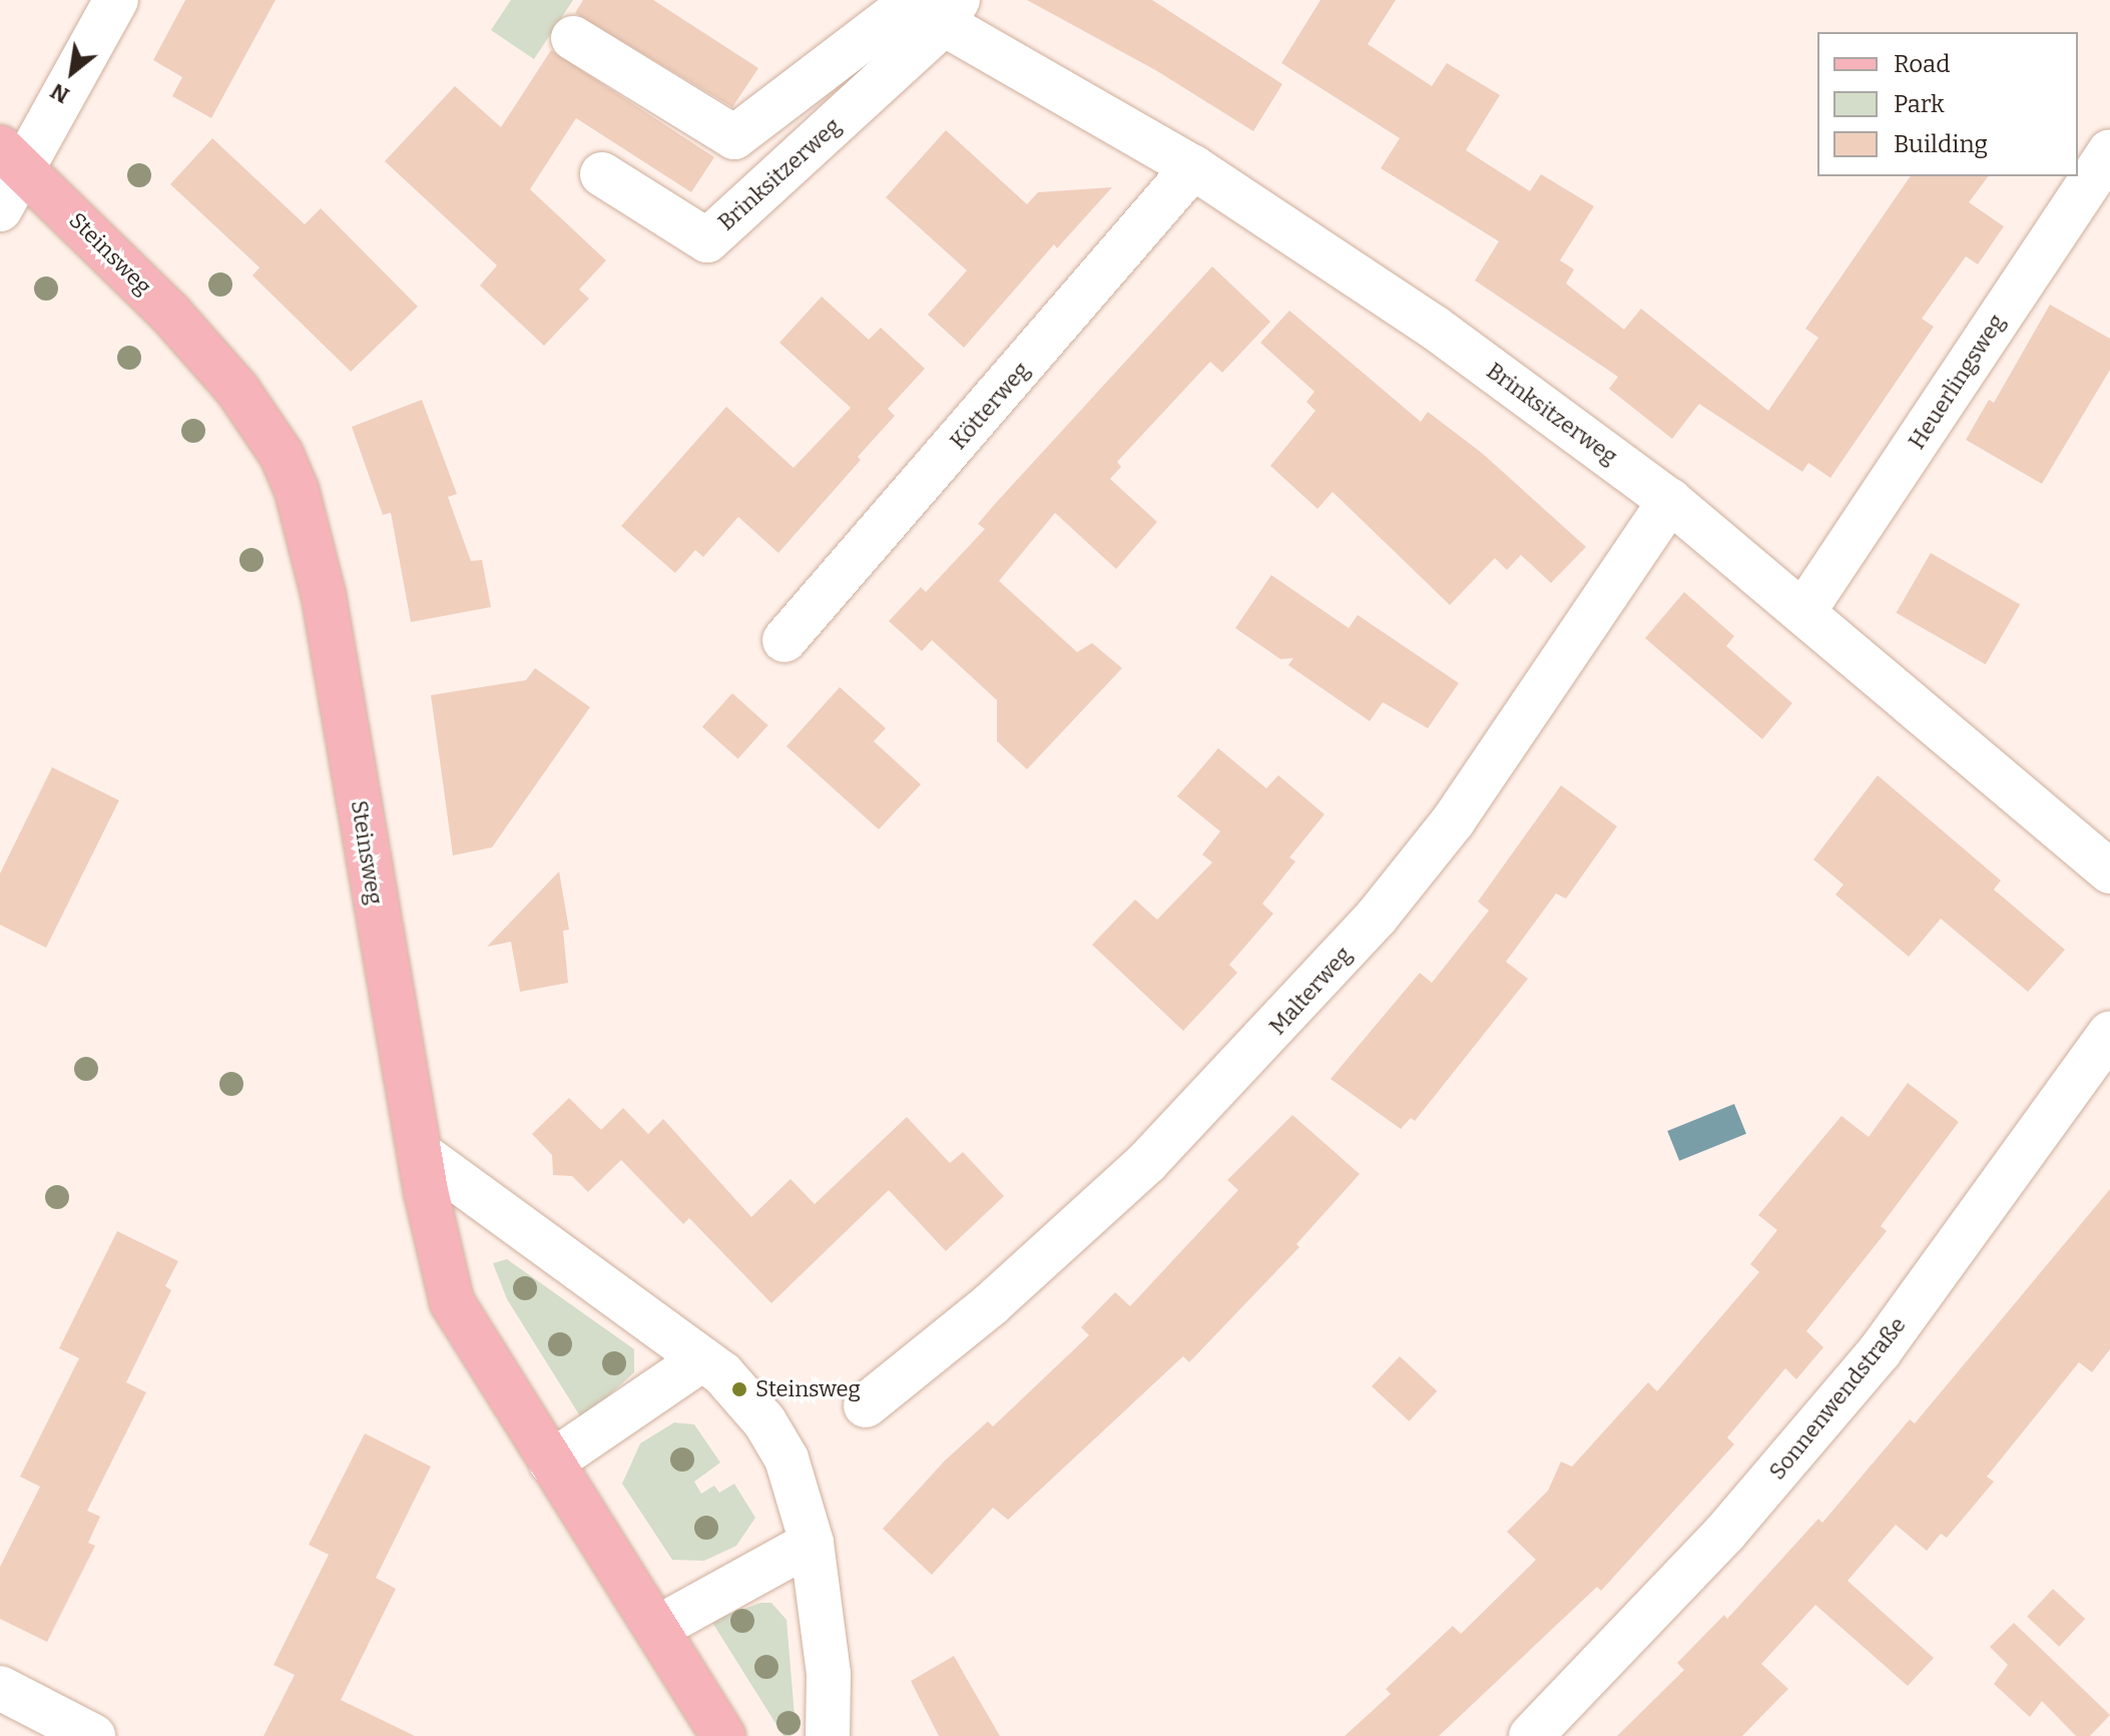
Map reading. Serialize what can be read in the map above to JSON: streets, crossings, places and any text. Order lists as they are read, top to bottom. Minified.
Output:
{"streets":{"main road":["Steinsweg"],"street":["Brinksitzerweg","Heuerlingsweg","Kötterweg","Malterweg","Sonnenwendstraße"]},"crossings":[["Brinksitzerweg","Heuerlingsweg"],["Brinksitzerweg","Kötterweg"],["Brinksitzerweg","Malterweg"]],"places":["Steinsweg"],"legend":["Road","Park","Building"],"north":"bottom left"}
